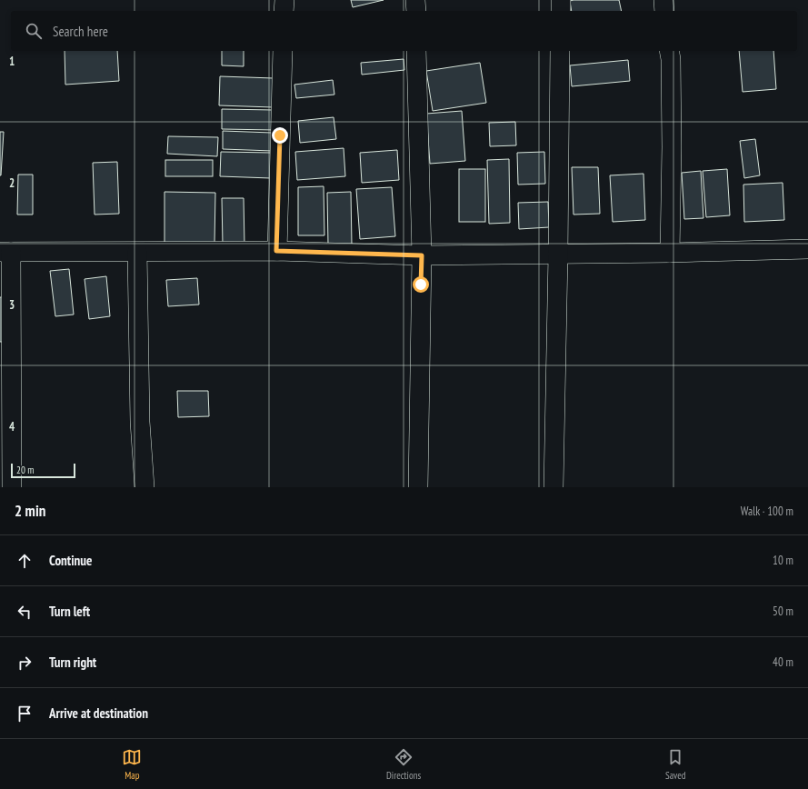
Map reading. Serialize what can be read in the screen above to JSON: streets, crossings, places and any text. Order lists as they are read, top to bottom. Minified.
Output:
{"scale_bar":"20 m","page":{"search":"Search here","scale":"20 m","heading":["2 min","Walk · 100 m"],"list":[["Continue","10 m"],["Turn left","50 m"],["Turn right","40 m"],"Arrive at destination"],"nav":["Map","Directions","Saved"]},"grid":{"rows":["1","2","3","4"]}}
